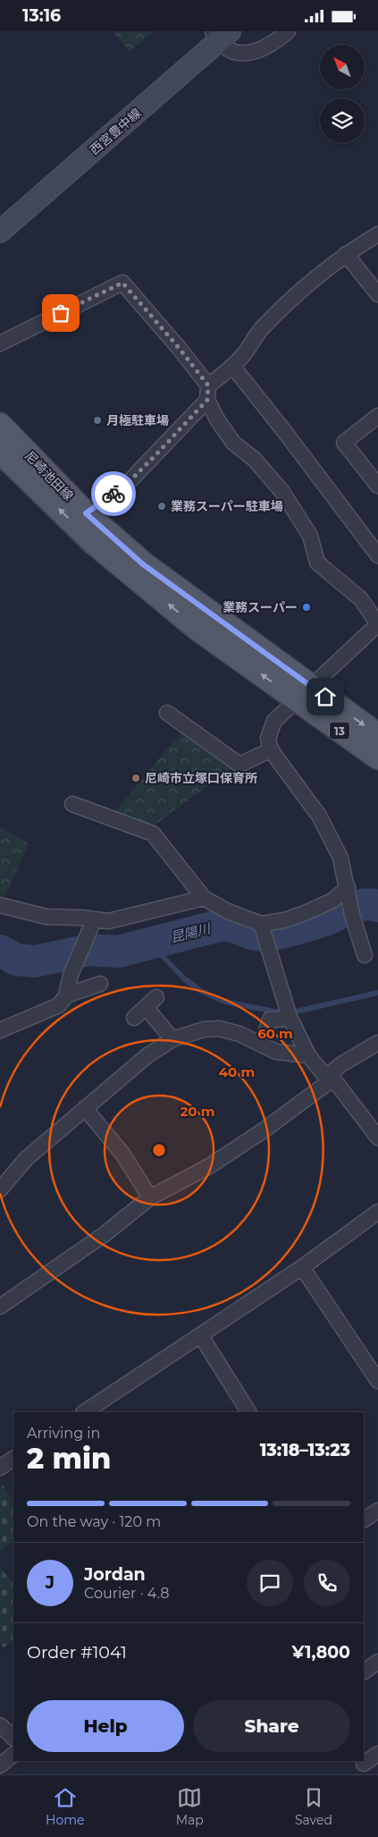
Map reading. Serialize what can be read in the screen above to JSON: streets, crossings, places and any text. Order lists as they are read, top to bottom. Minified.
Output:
{"streets":{"main road":["西宮豊中線","尼崎池田線","13"]},"water":["昆陽川"],"places":["月極駐車場","業務スーパー駐車場","業務スーパー","尼崎市立塚口保育所"],"north":"top left","page":{"status":"13:16","heading":["2 min","Arriving in","13:18–13:23"],"panel":["Jordan","Courier · 4.8","Order #1041","¥1,800"],"bar":"On the way · 120 m","round":"J","buttons":["Help","Share"],"tabs":["Home","Map","Saved"]},"rings":["60 m","40 m","20 m"]}
